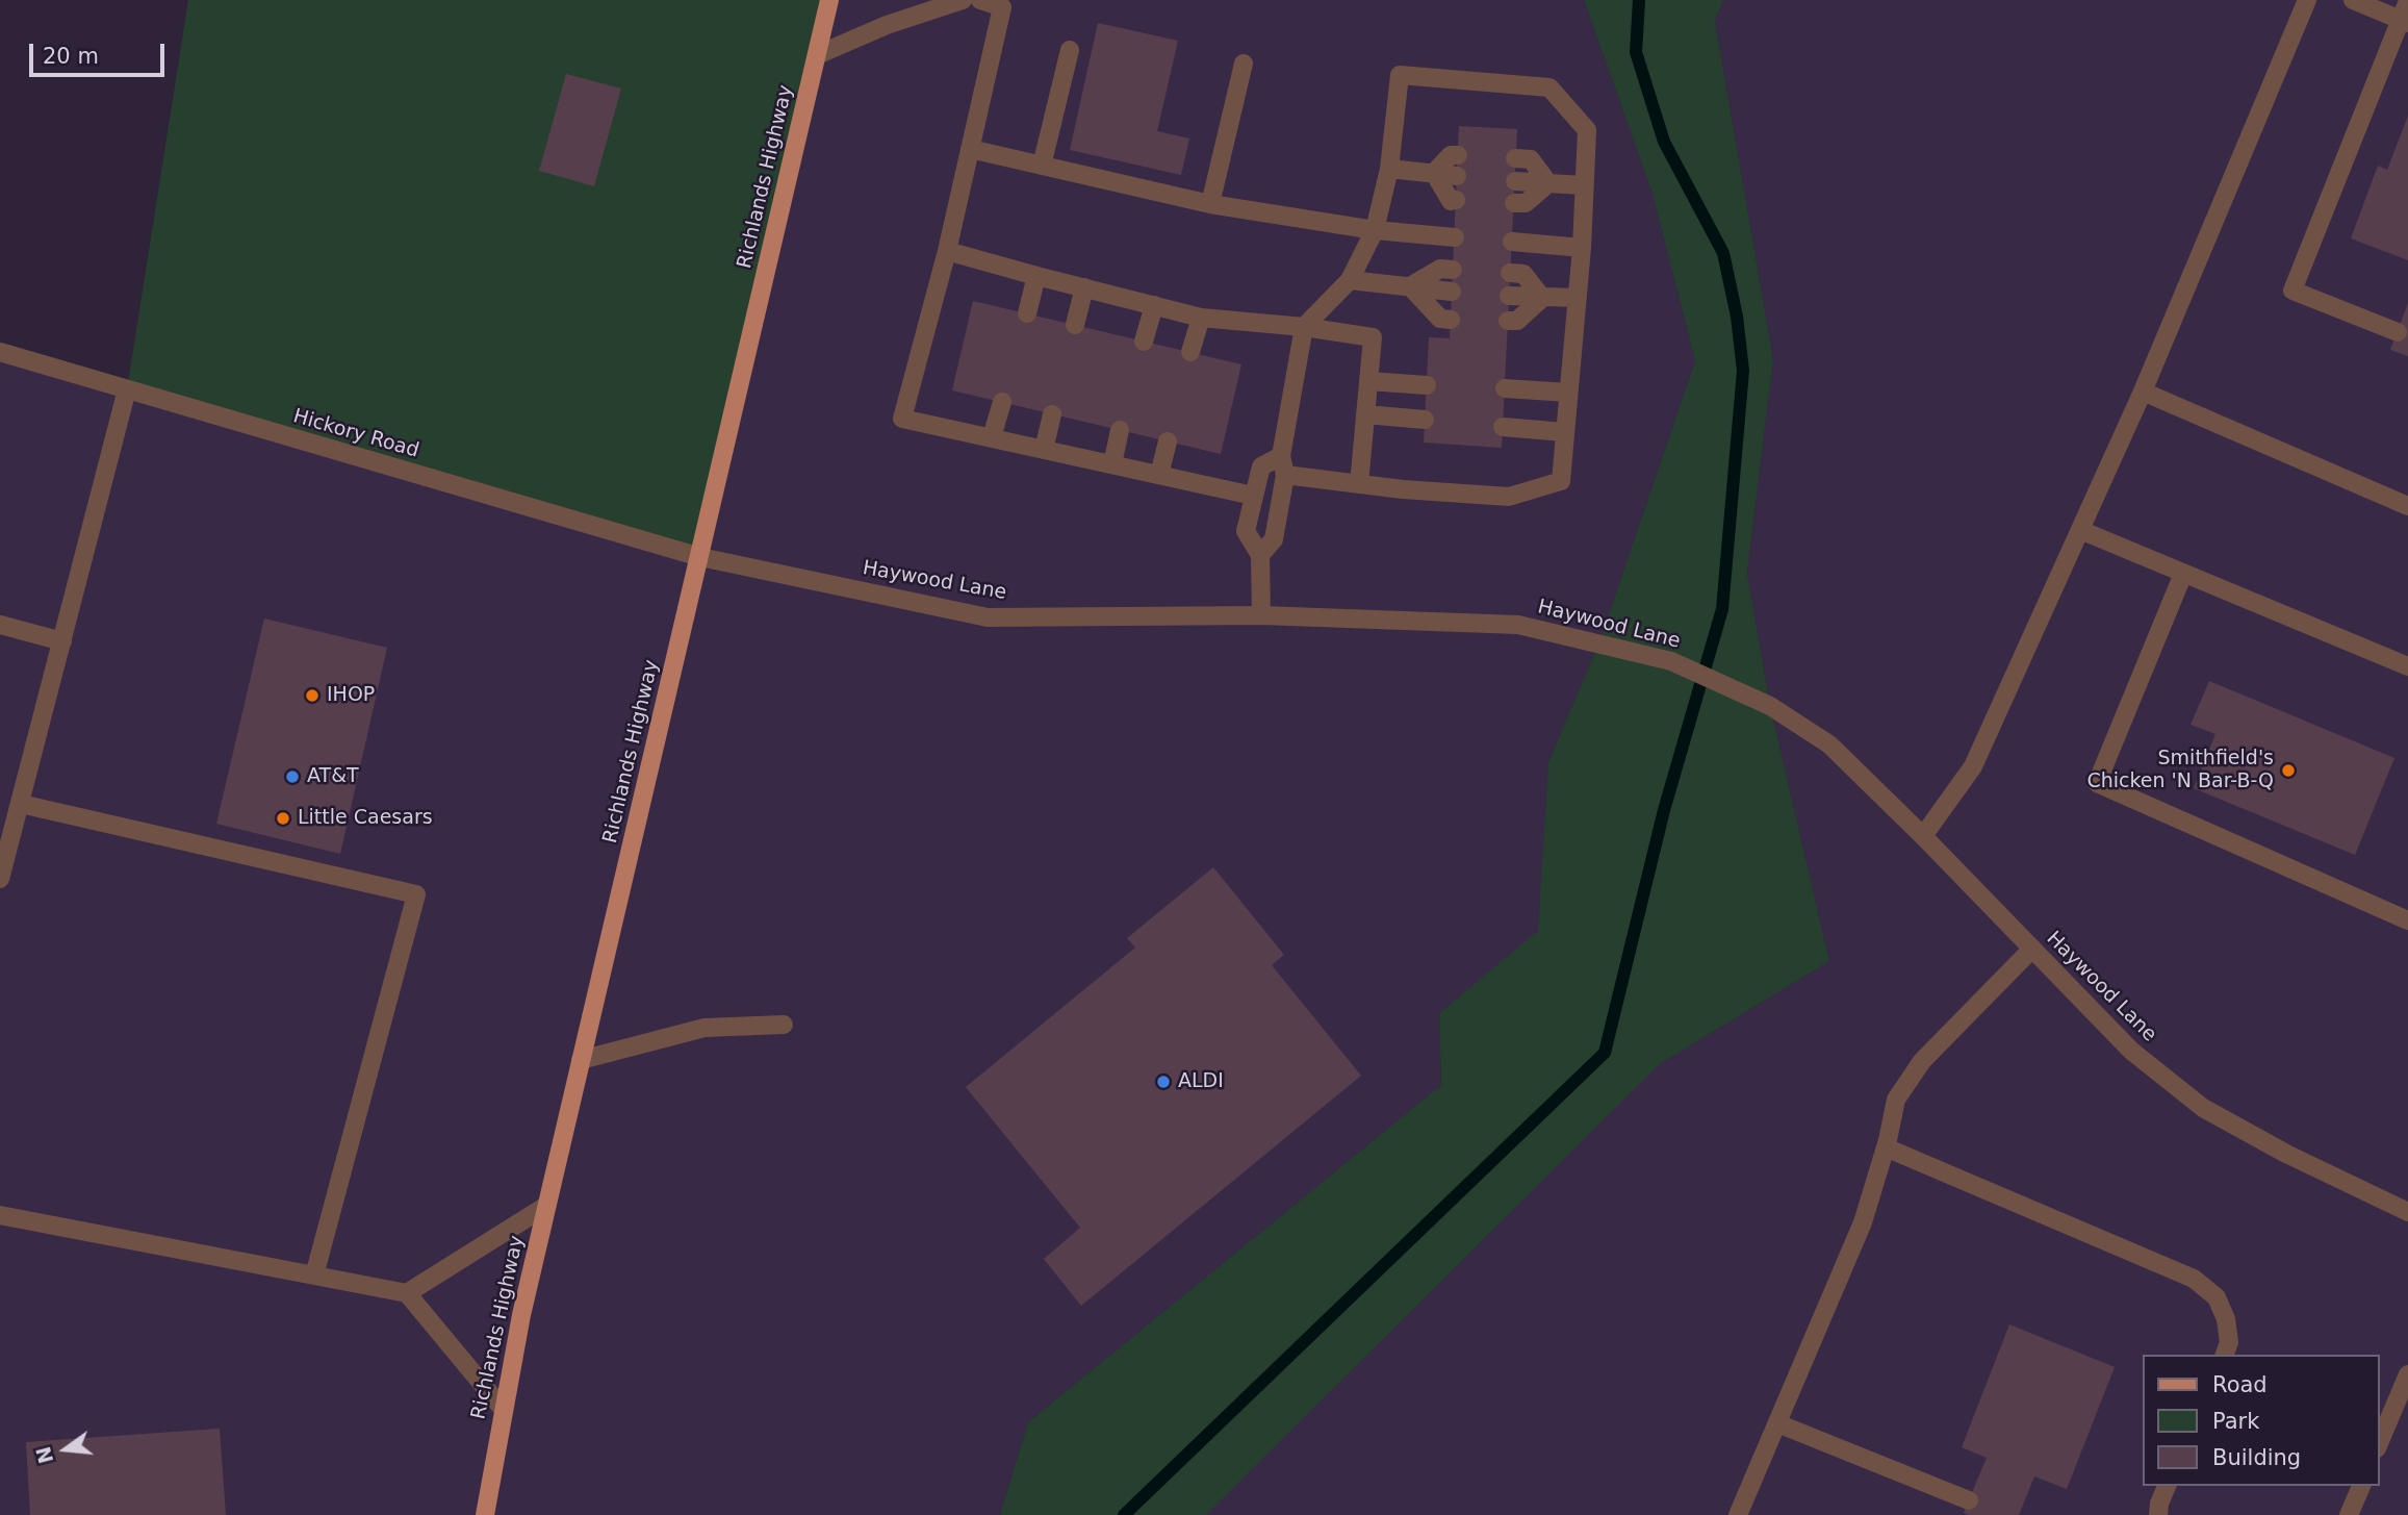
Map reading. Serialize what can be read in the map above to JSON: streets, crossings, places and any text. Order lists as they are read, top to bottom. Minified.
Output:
{"streets":{"main road":["Richlands Highway"],"street":["Hickory Road","Haywood Lane"]},"crossings":[["Richlands Highway","Hickory Road"],["Richlands Highway","Haywood Lane"],["Hickory Road","Haywood Lane"]],"places":["IHOP","Smithfield's Chicken 'N Bar-B-Q","AT&T","Little Caesars","ALDI"],"legend":["Road","Park","Building"],"scale_bar":"20 m","north":"left"}
